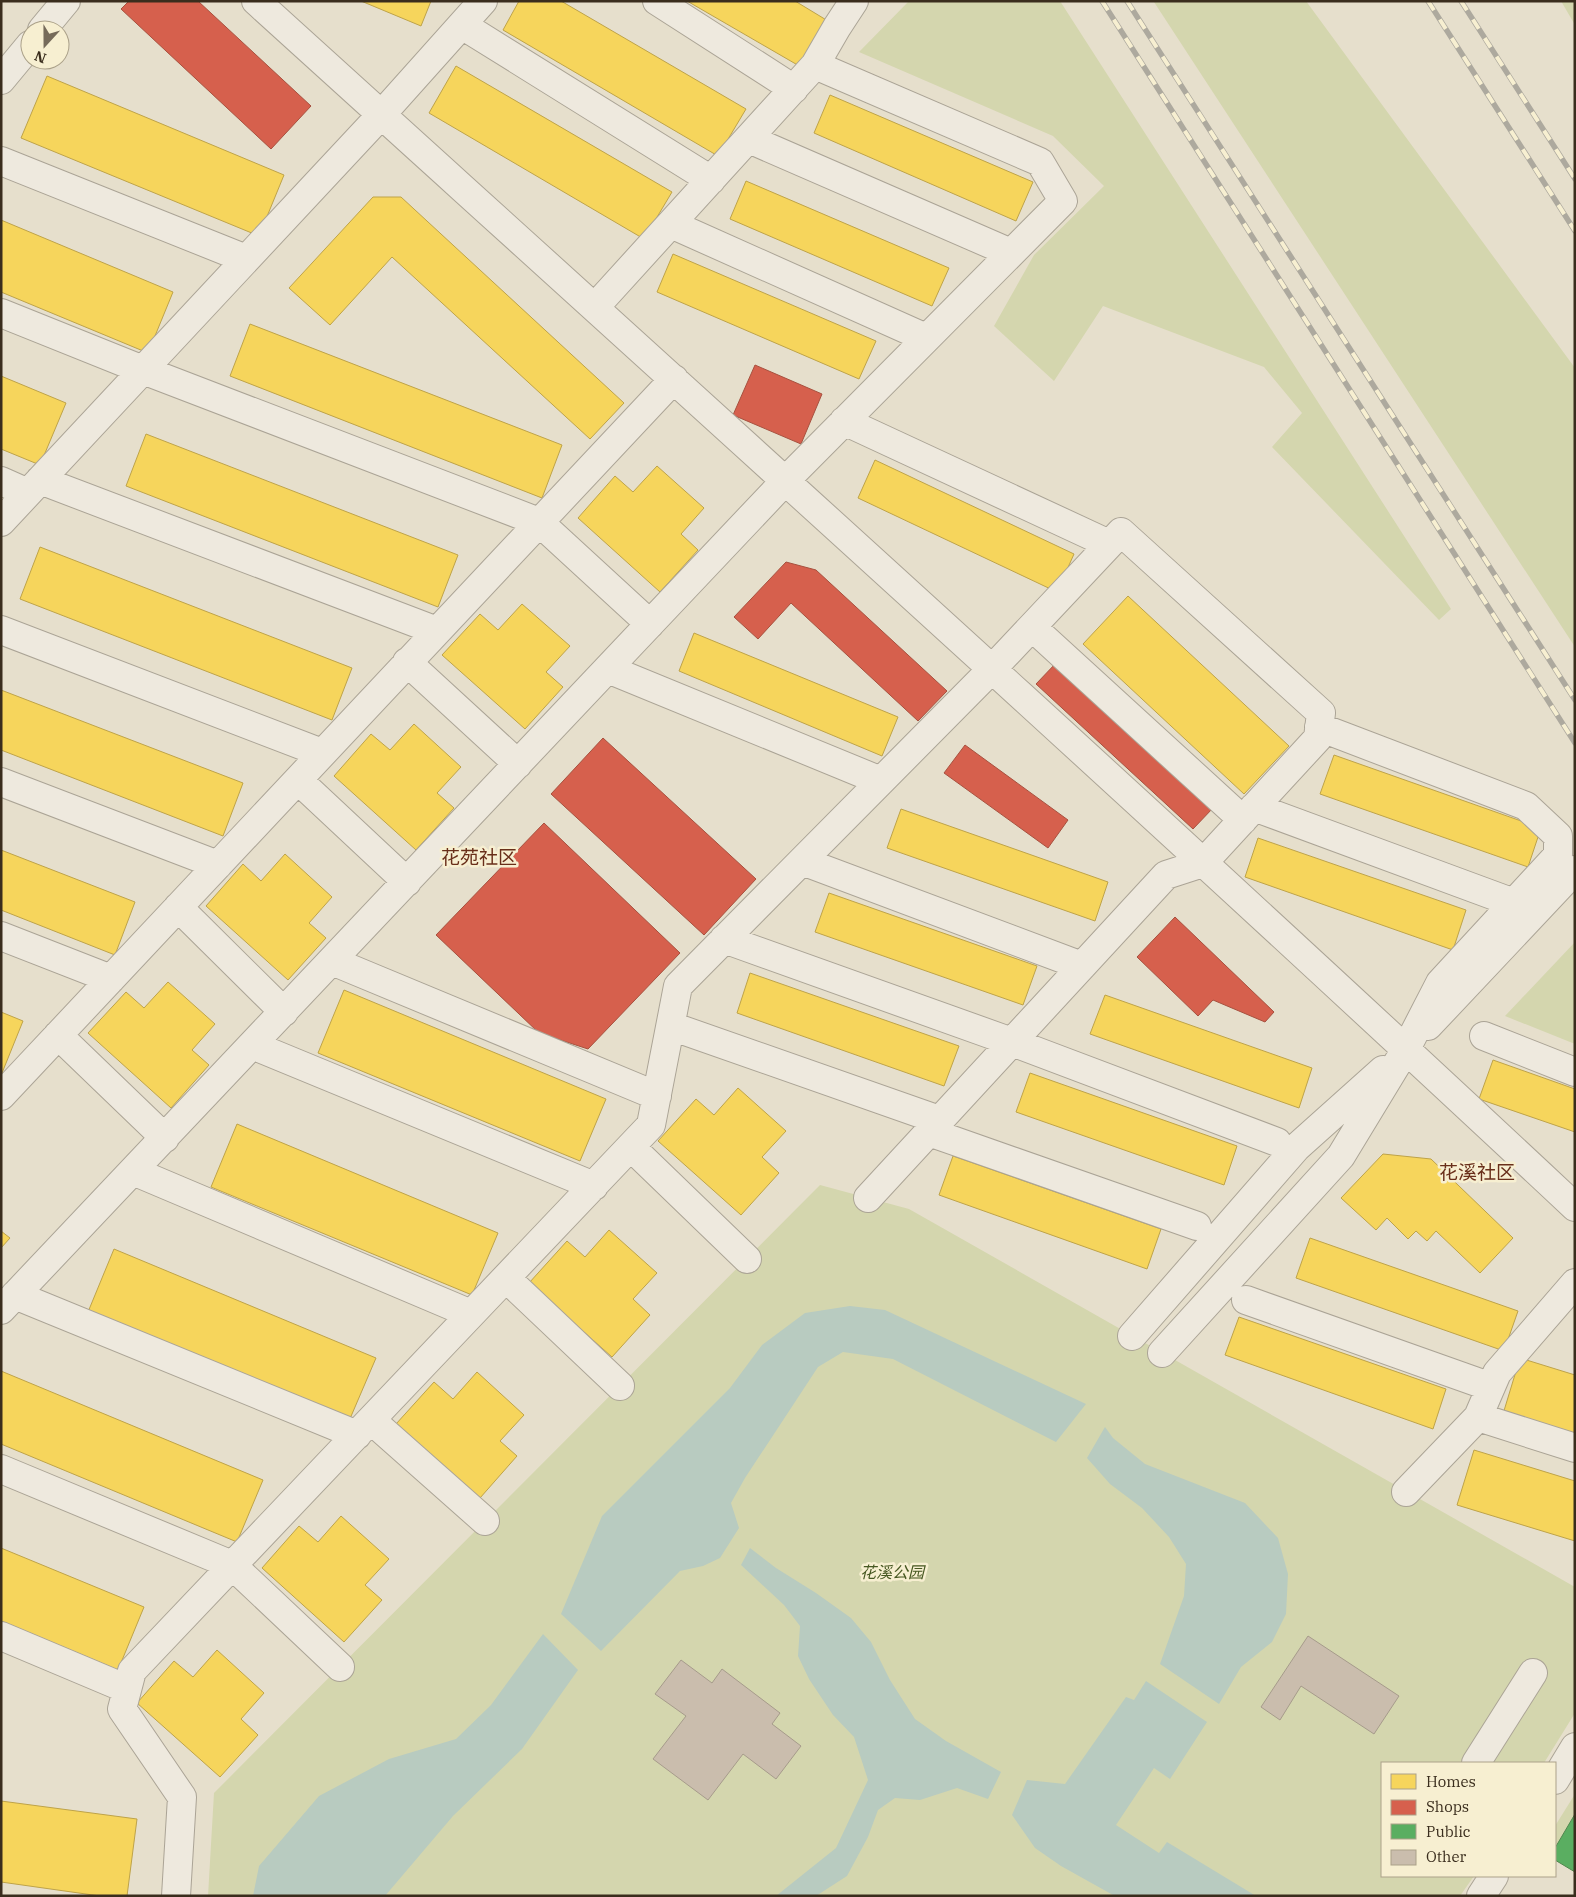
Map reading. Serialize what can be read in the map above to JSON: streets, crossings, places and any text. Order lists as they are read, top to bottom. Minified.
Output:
{"districts":["花苑社区","花溪社区"],"parks":["花溪公园"],"legend":["Homes","Shops","Public","Other"],"north":"bottom"}
